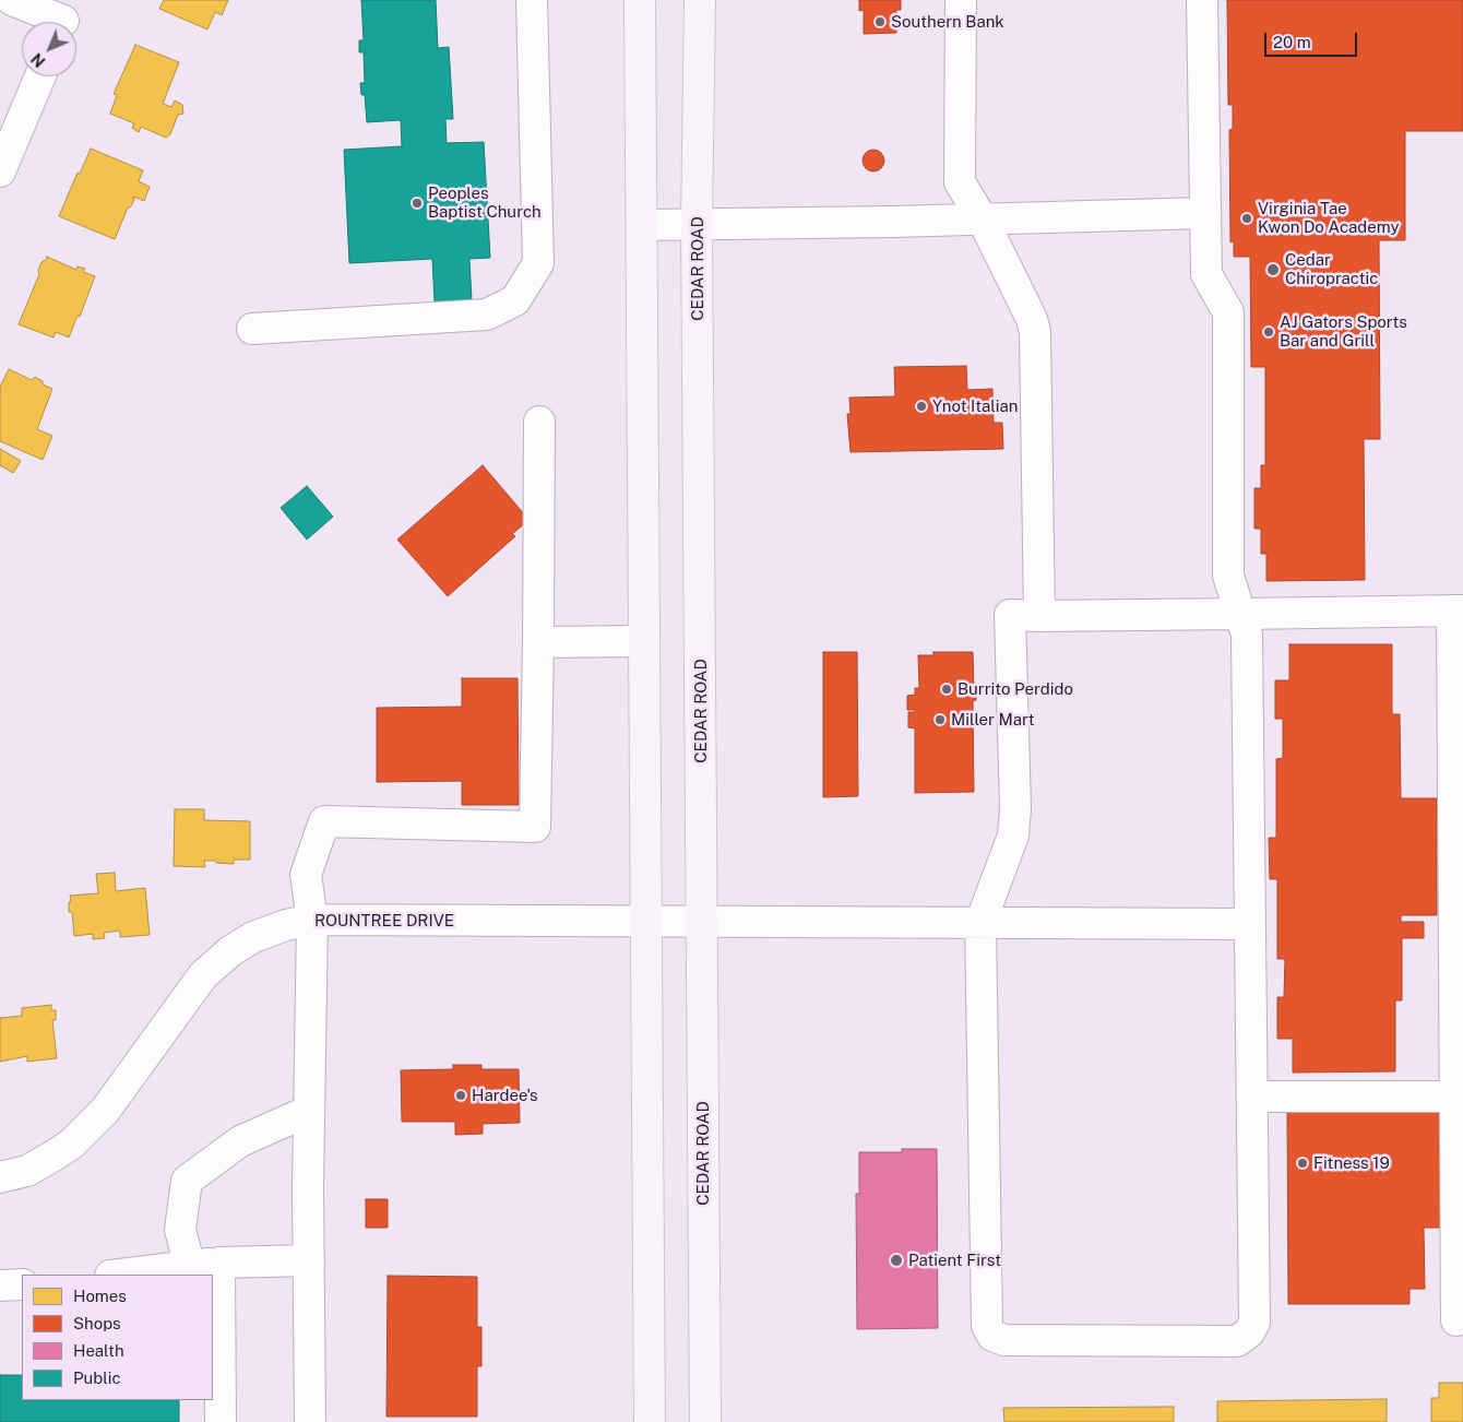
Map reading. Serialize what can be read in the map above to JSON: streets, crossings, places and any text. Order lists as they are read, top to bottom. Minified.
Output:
{"streets":{"main road":["CEDAR ROAD"],"street":["ROUNTREE DRIVE"]},"crossings":[["CEDAR ROAD","ROUNTREE DRIVE"]],"places":["Southern Bank","Peoples Baptist Church","Virginia Tae Kwon Do Academy","Cedar Chiropractic","AJ Gators Sports Bar and Grill","Ynot Italian","Burrito Perdido","Miller Mart","Hardee's","Fitness 19","Patient First"],"legend":["Homes","Shops","Health","Public"],"scale_bar":"20 m","north":"bottom left"}
